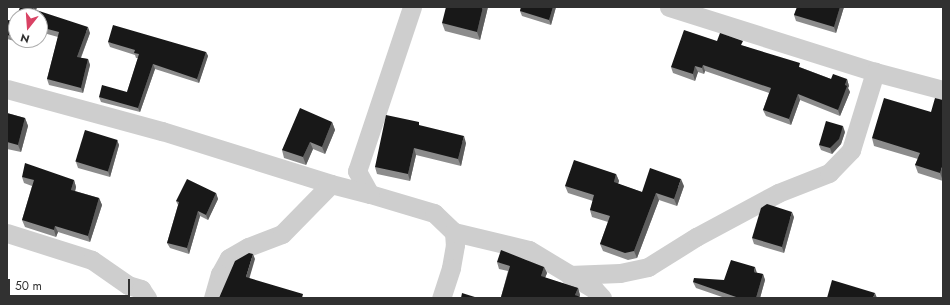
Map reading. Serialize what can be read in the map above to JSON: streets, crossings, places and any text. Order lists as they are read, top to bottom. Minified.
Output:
{"scale_bar":"50 m","north":"bottom"}
